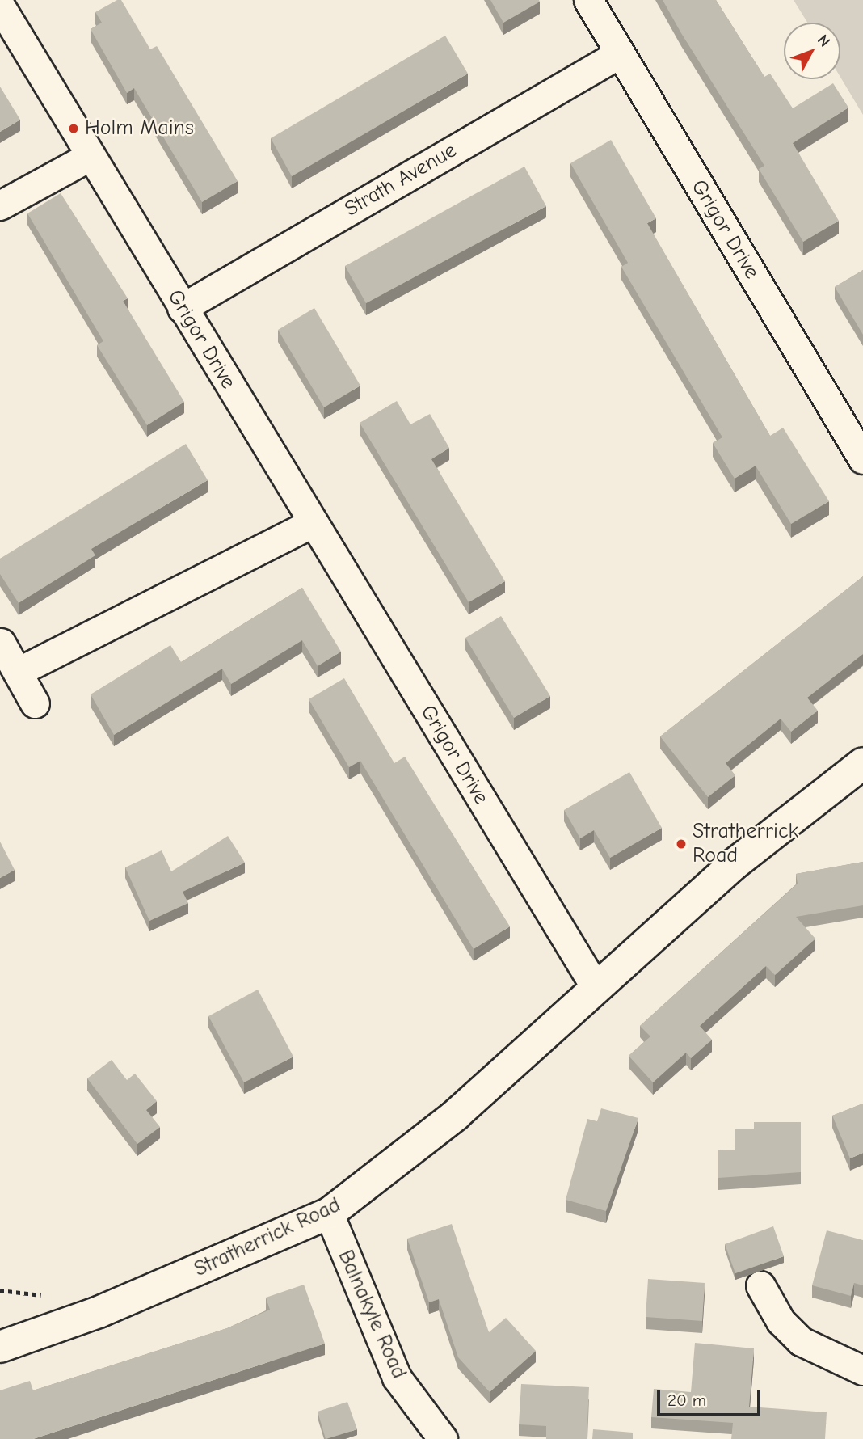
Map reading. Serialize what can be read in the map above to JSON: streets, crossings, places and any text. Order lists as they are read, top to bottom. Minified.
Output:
{"streets":{"street":["Strath Avenue","Grigor Drive","Stratherrick Road","Balnakyle Road"]},"crossings":[["Strath Avenue","Grigor Drive"],["Grigor Drive","Stratherrick Road"],["Stratherrick Road","Balnakyle Road"]],"places":["Holm Mains","Stratherrick Road"],"scale_bar":"20 m","north":"top right"}
